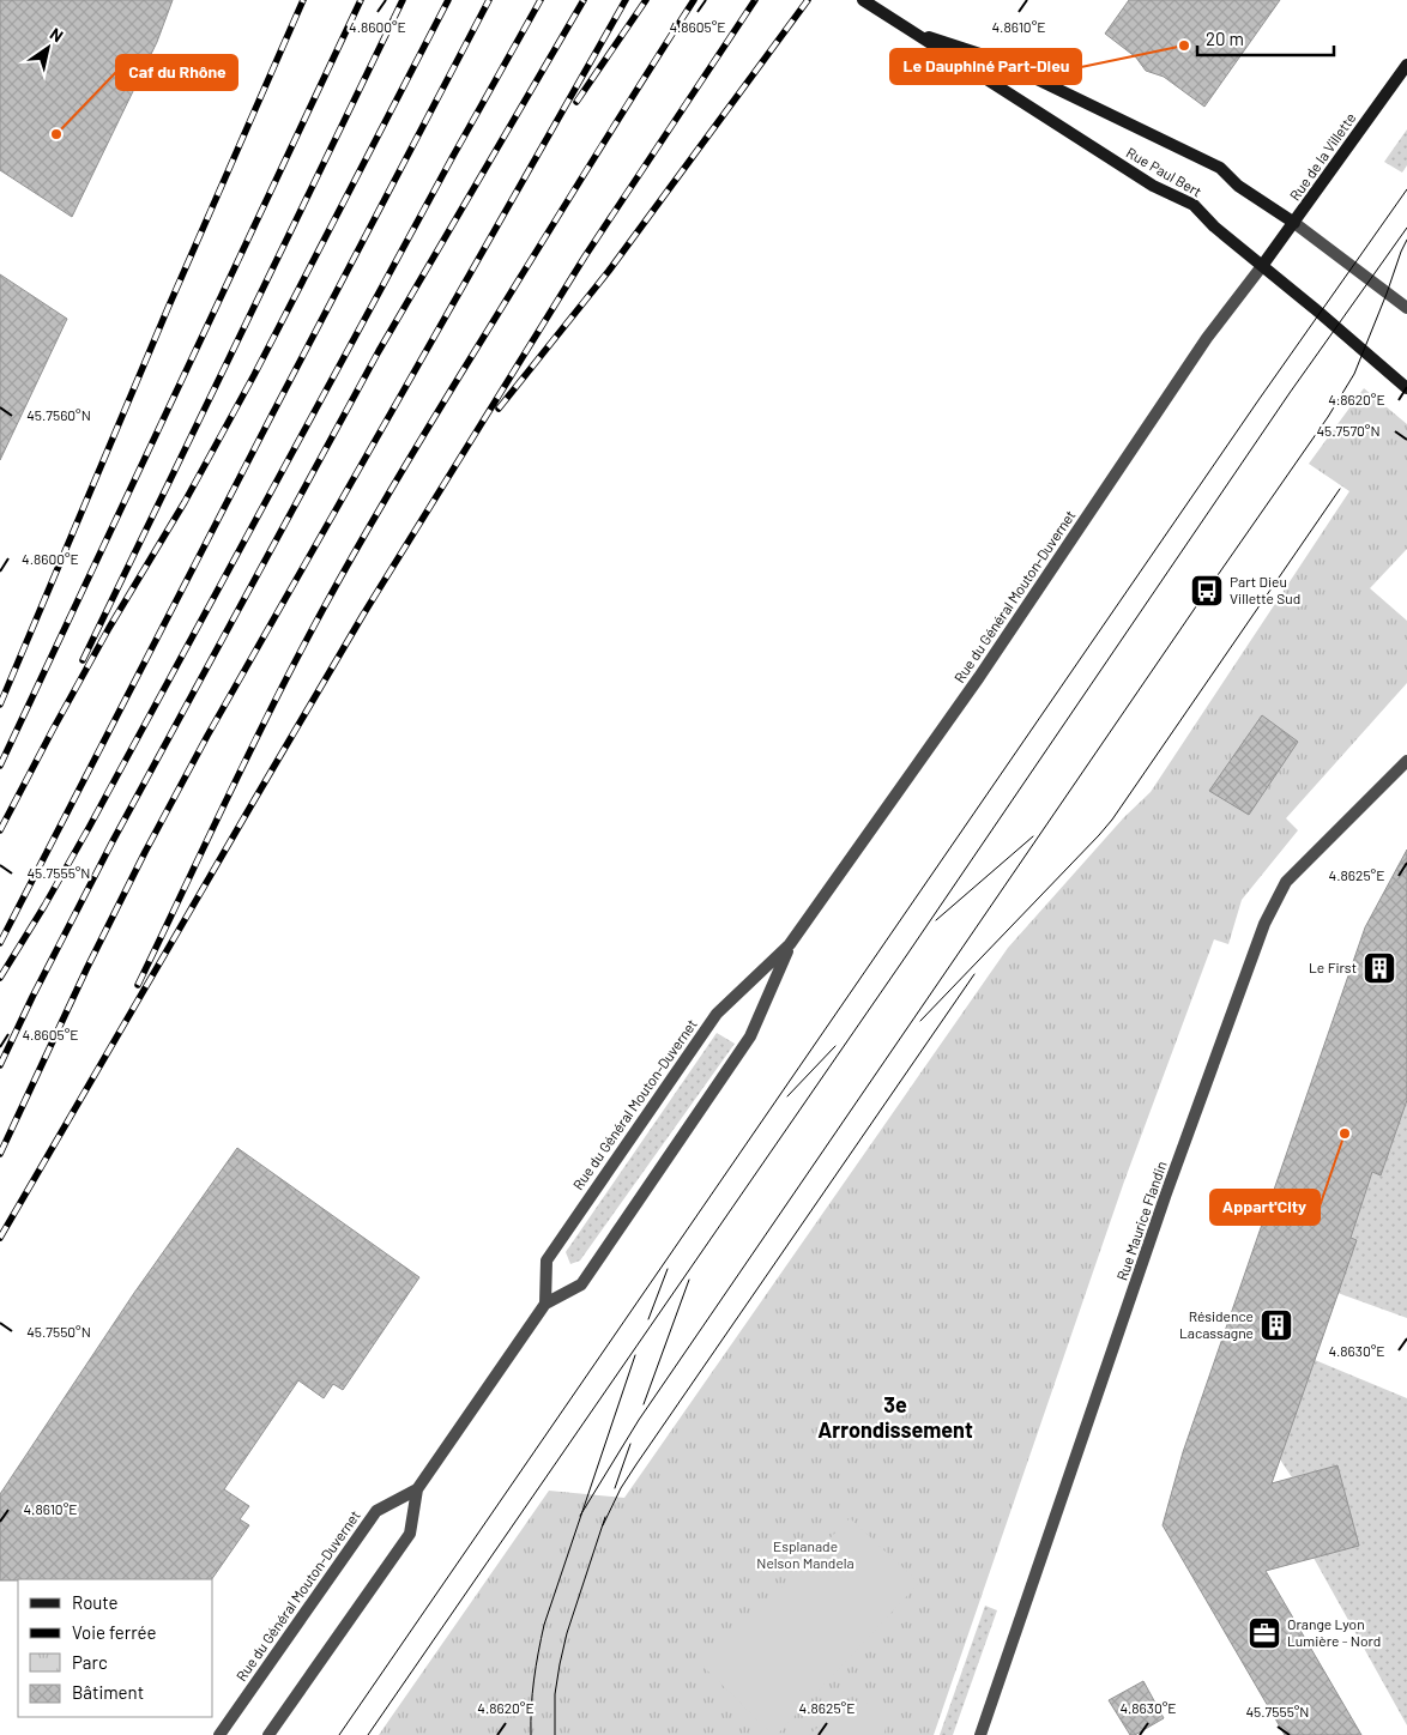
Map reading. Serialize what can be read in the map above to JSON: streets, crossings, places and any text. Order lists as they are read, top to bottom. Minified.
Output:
{"streets":{"main road":["Rue de la Villette","Rue Paul Bert"],"street":["Rue du Général Mouton-Duvernet","Rue Maurice Flandin"]},"crossings":[["Rue de la Villette","Rue Paul Bert"],["Rue de la Villette","Rue du Général Mouton-Duvernet"],["Rue Paul Bert","Rue du Général Mouton-Duvernet"]],"districts":["3e Arrondissement"],"parks":["Esplanade Nelson Mandela"],"places":{"other":["Le Dauphiné Part-Dieu","Caf du Rhône","Appart'City"],"bus stop":["Part Dieu Villette Sud"],"building":["Le First","Résidence Lacassagne"],"office":["Orange Lyon Lumière - Nord"]},"legend":["Route","Voie ferrée","Parc","Bâtiment"],"scale_bar":"20 m","north":"top right","coordinates":["4.8605°E","4.8610°E","4.8600°E","4.8620°E","45.7560°N","45.7570°N","45.7555°N","4.8625°E","45.7550°N","4.8630°E"]}
